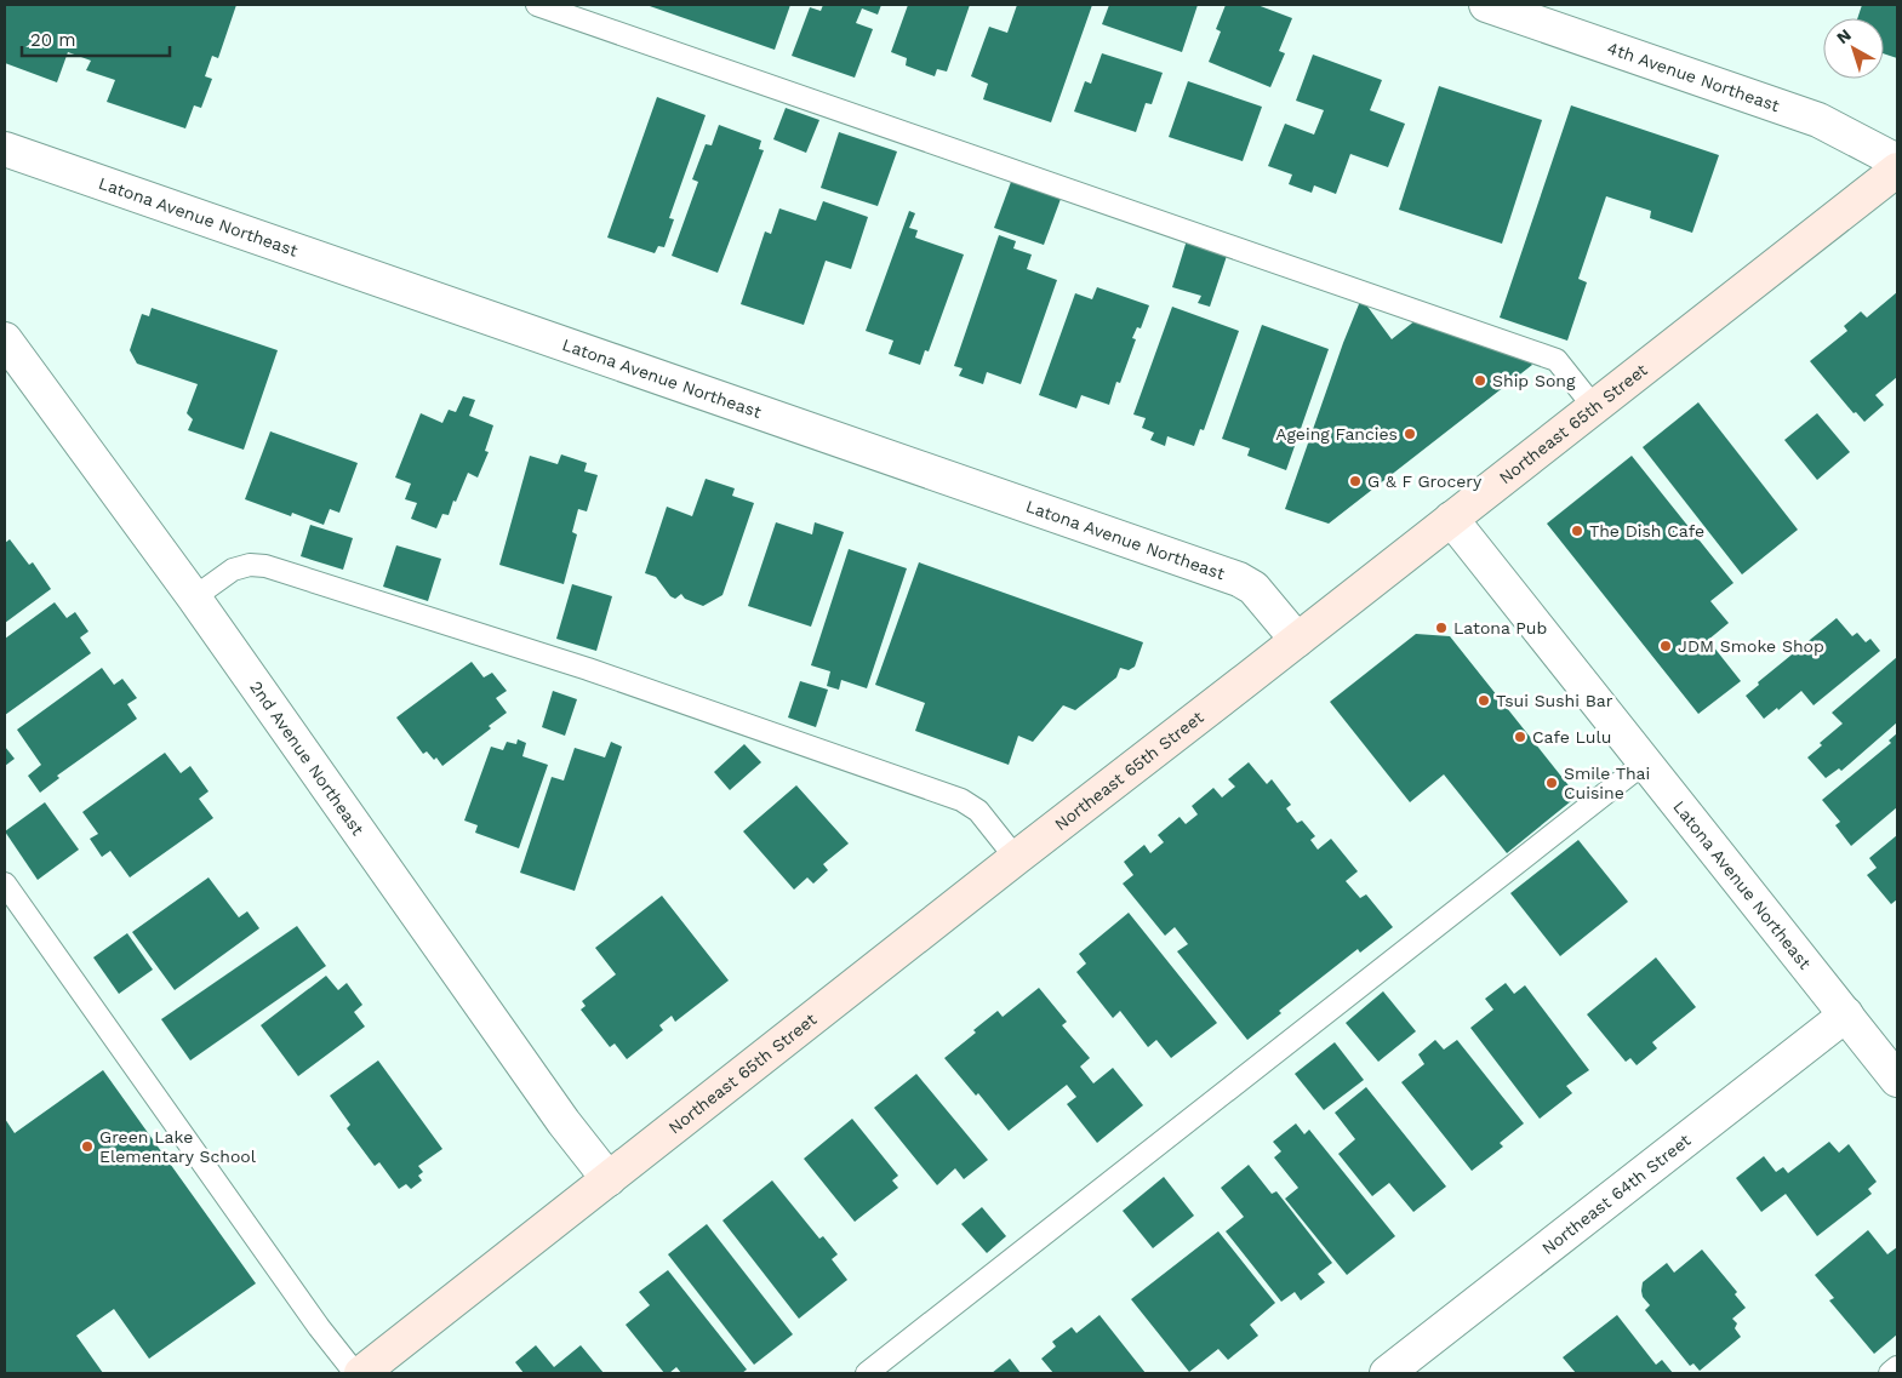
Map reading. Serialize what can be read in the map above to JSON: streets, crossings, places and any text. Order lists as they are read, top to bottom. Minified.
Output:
{"streets":{"main road":["Northeast 65th Street"],"street":["4th Avenue Northeast","Latona Avenue Northeast","2nd Avenue Northeast","Northeast 64th Street"]},"crossings":[["Latona Avenue Northeast","Northeast 65th Street"],["Latona Avenue Northeast","Northeast 64th Street"],["Northeast 65th Street","2nd Avenue Northeast"]],"places":["Ship Song","Ageing Fancies","G & F Grocery","The Dish Cafe","Latona Pub","JDM Smoke Shop","Tsui Sushi Bar","Cafe Lulu","Smile Thai Cuisine","Green Lake Elementary School"],"scale_bar":"20 m","north":"top left"}
